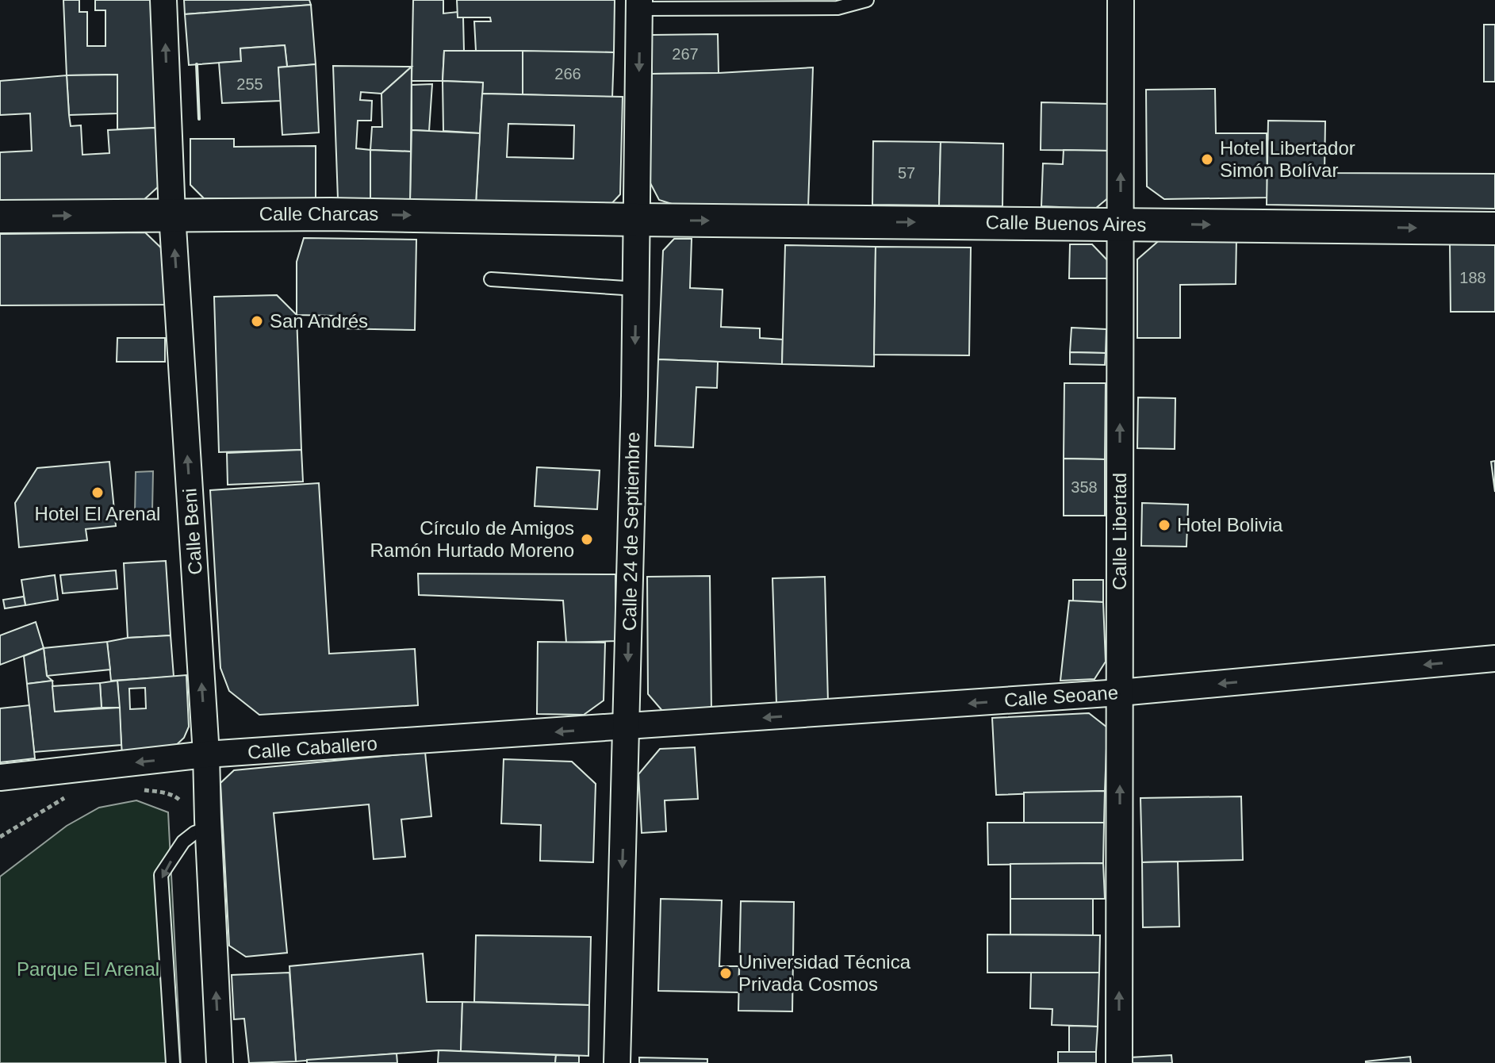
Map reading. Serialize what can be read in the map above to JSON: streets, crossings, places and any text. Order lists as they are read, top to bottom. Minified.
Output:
{"streets":{"street":["Calle Charcas","Calle Buenos Aires","Calle Beni","Calle 24 de Septiembre","Calle Libertad","Calle Seoane","Calle Caballero"]},"crossings":[["Calle Charcas","Calle Buenos Aires"],["Calle Charcas","Calle Beni"],["Calle Charcas","Calle 24 de Septiembre"],["Calle Buenos Aires","Calle 24 de Septiembre"],["Calle Buenos Aires","Calle Libertad"],["Calle Beni","Calle Caballero"],["Calle 24 de Septiembre","Calle Seoane"],["Calle 24 de Septiembre","Calle Caballero"],["Calle Libertad","Calle Seoane"],["Calle Seoane","Calle Caballero"]],"one_way":["Calle Charcas","Calle Buenos Aires","Calle Beni","Calle 24 de Septiembre","Calle Libertad","Calle Seoane","Calle Caballero"],"parks":["Parque El Arenal"],"places":["Hotel Libertador Simón Bolívar","San Andrés","Hotel El Arenal","Hotel Bolivia","Círculo de Amigos Ramón Hurtado Moreno","Universidad Técnica Privada Cosmos"],"house_numbers":["267","266","255","57","188","358"]}
